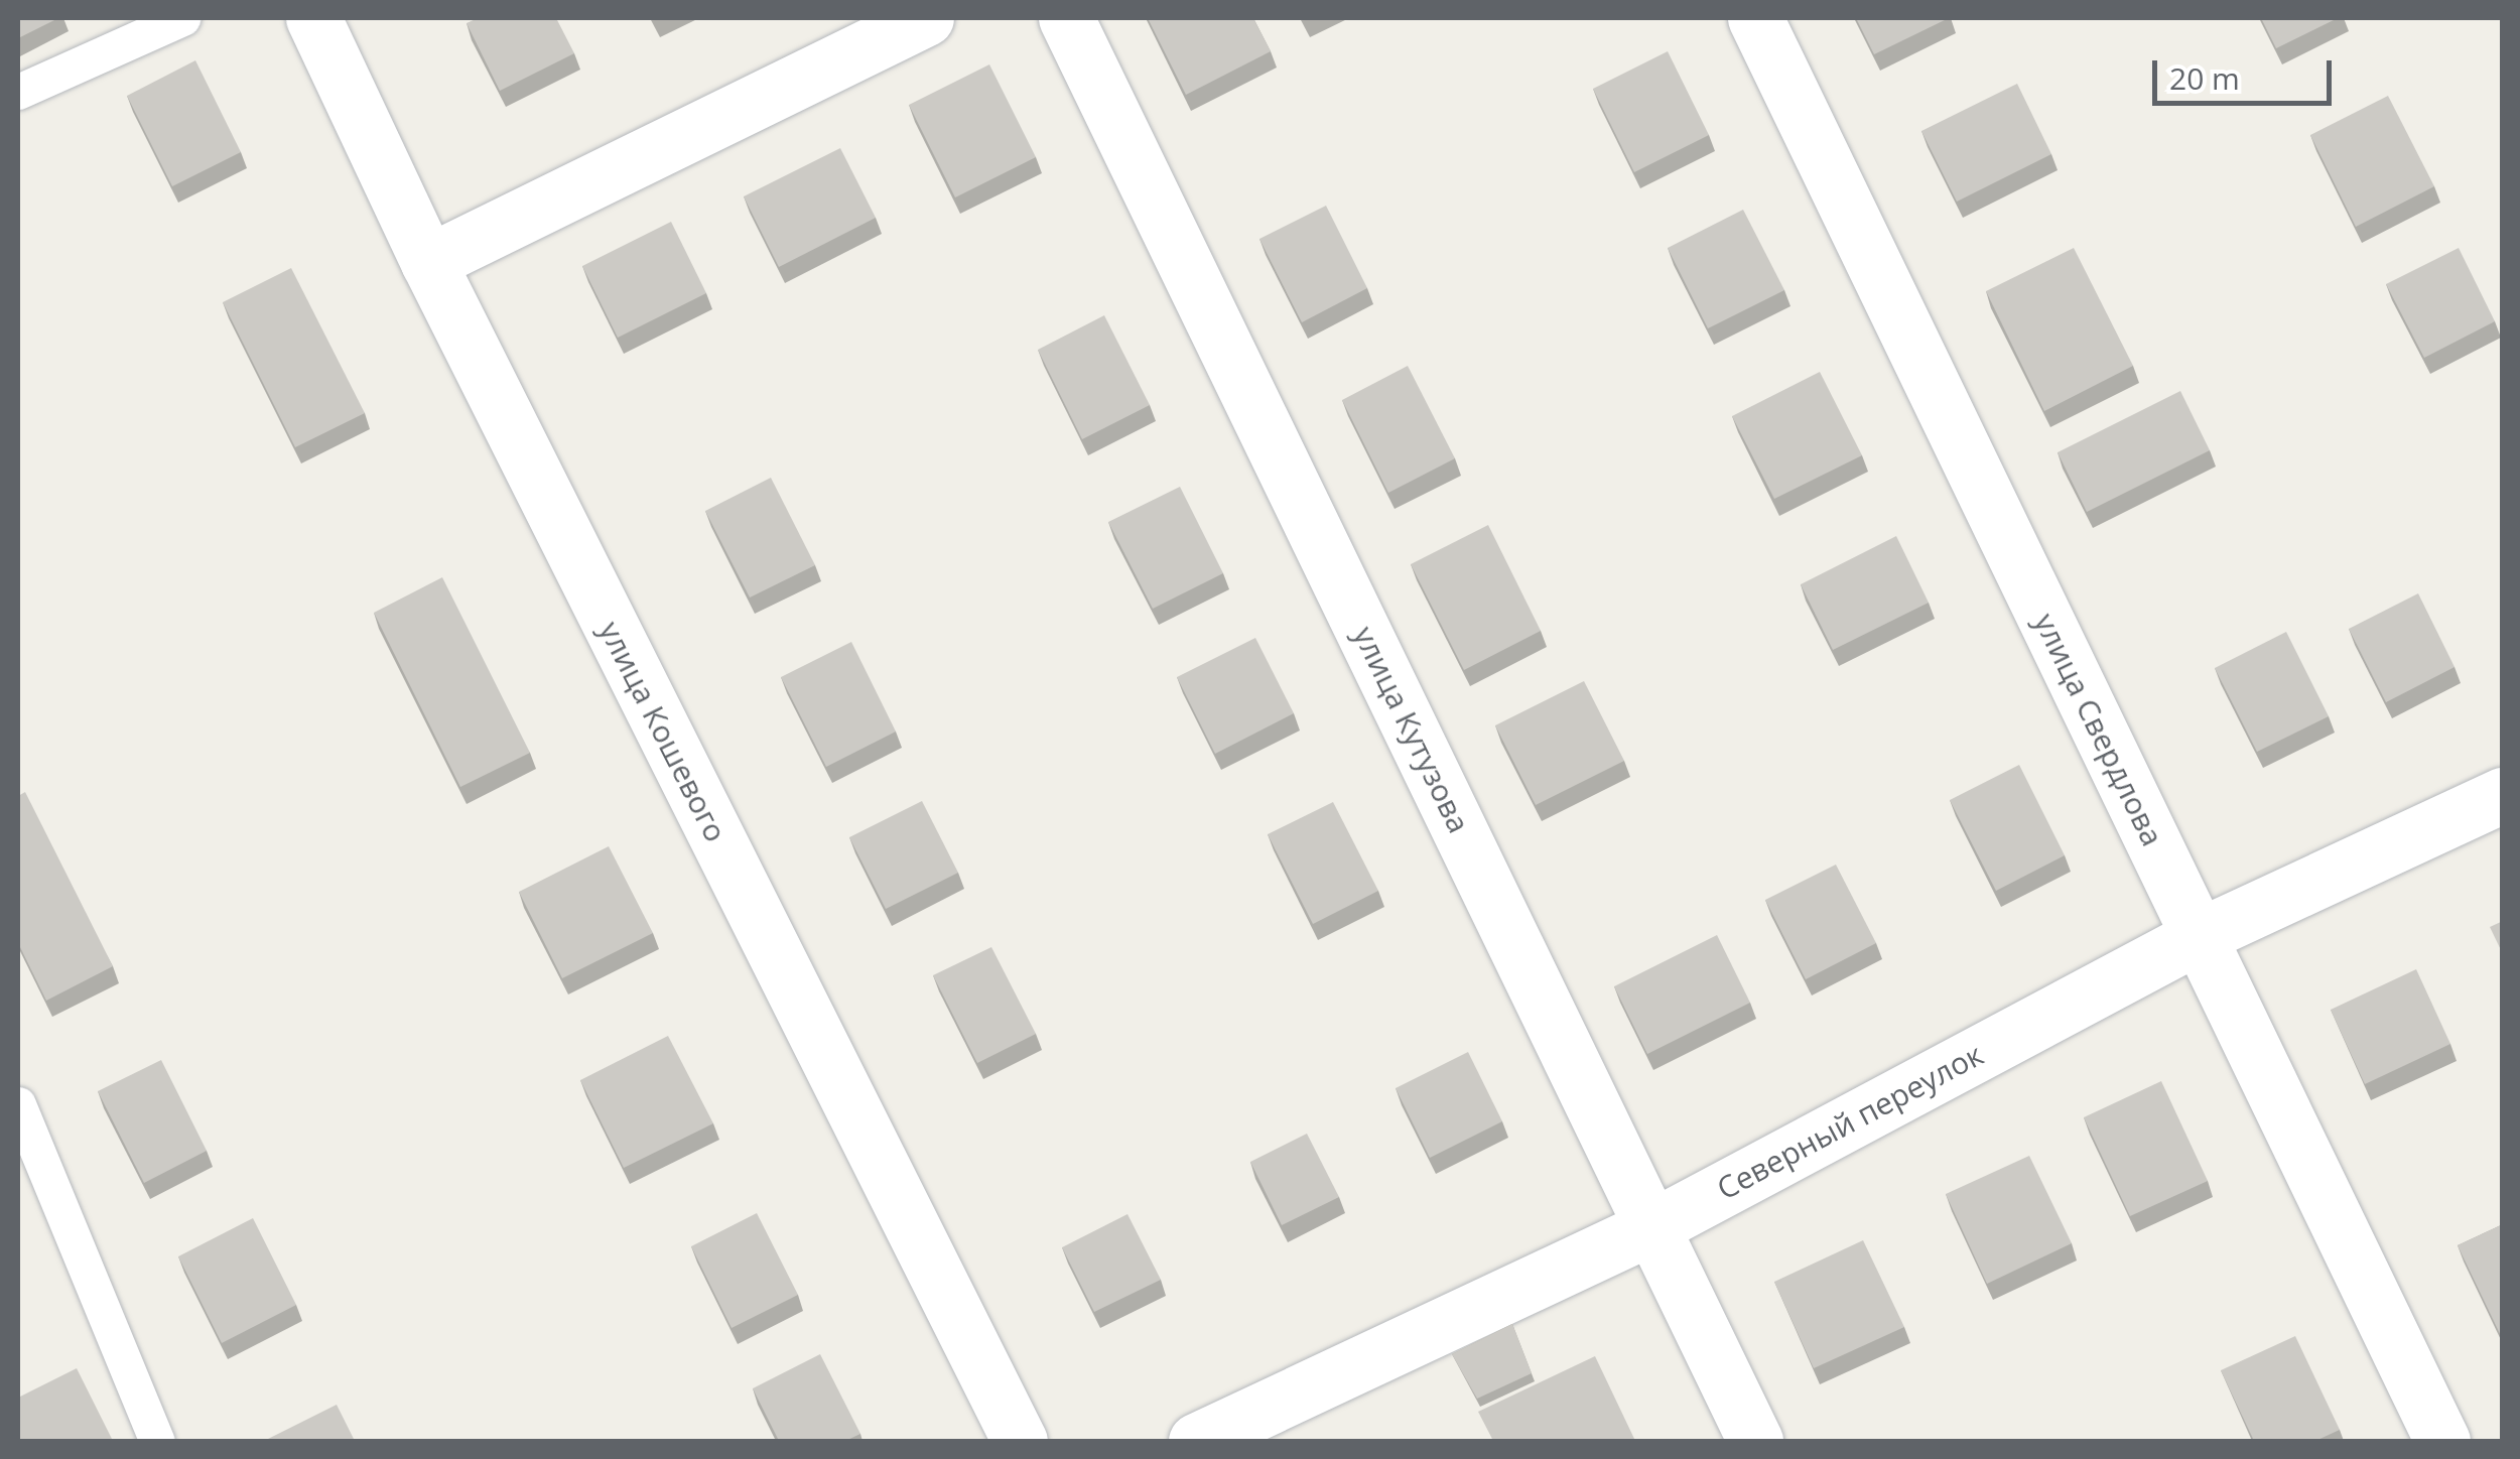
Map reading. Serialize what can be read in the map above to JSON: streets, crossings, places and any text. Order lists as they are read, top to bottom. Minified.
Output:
{"streets":{"street":["улица Кутузова","улица Свердлова","улица Кошевого","Северный переулок"]},"crossings":[["улица Кутузова","Северный переулок"],["улица Свердлова","Северный переулок"]],"scale_bar":"20 m"}
